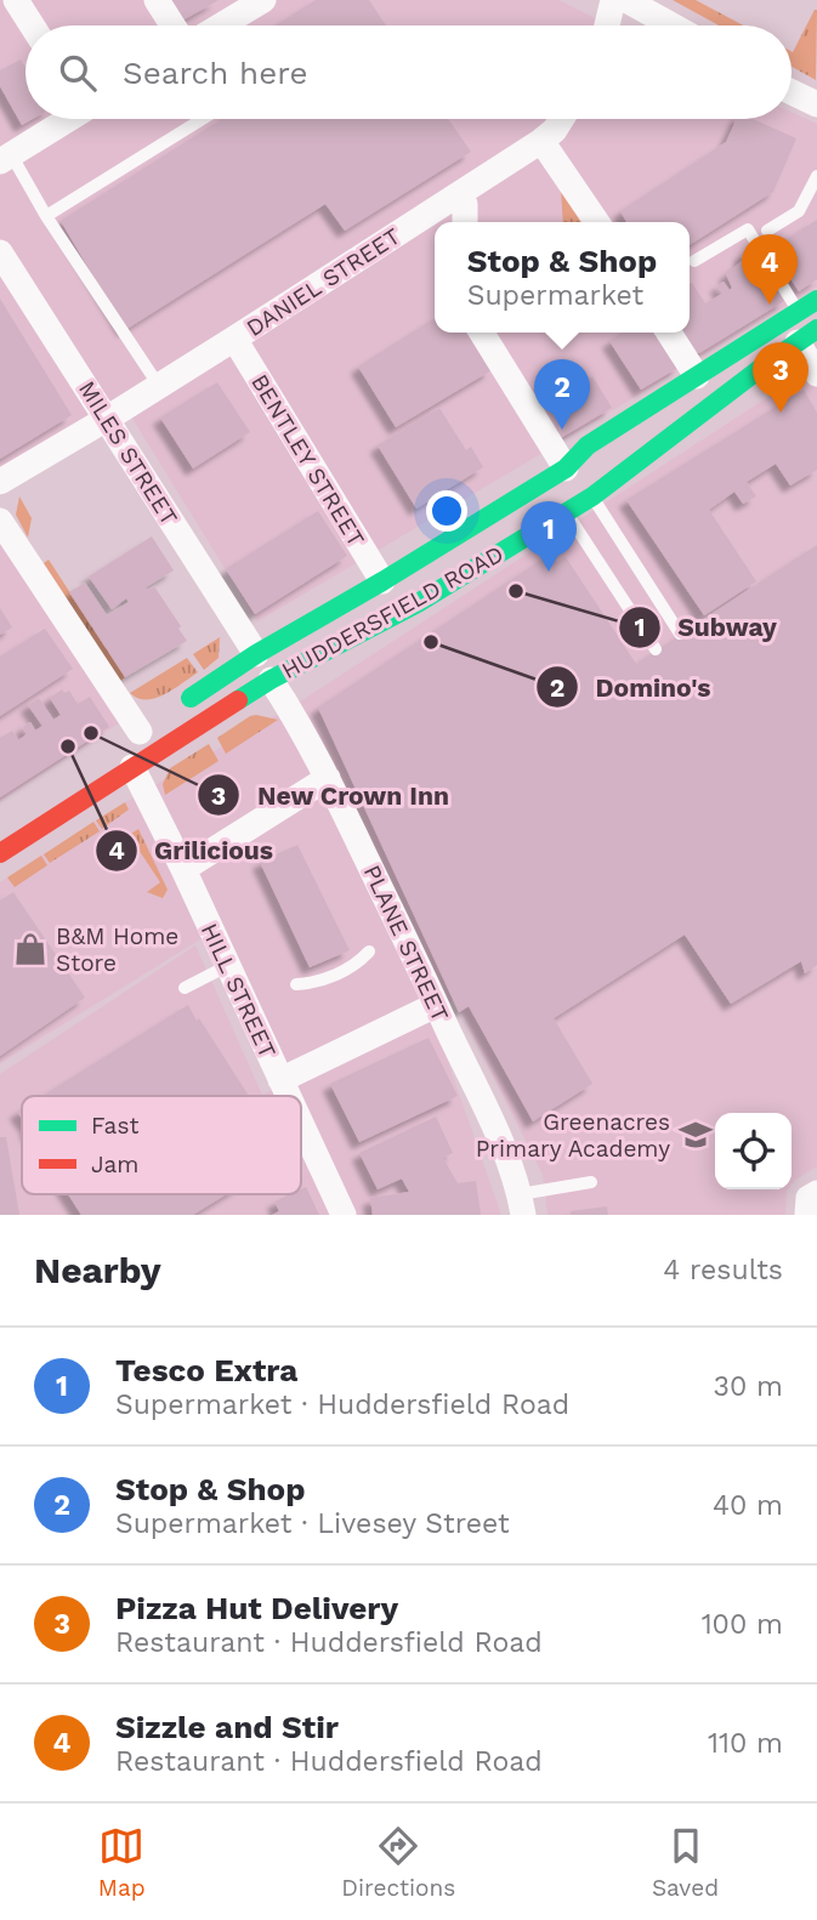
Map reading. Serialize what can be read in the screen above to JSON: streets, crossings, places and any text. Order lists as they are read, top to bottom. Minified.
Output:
{"streets":{"main road":["HUDDERSFIELD ROAD"],"street":["DANIEL STREET","MILES STREET","BENTLEY STREET","PLANE STREET","HILL STREET"]},"crossings":[["DANIEL STREET","MILES STREET"],["DANIEL STREET","BENTLEY STREET"],["MILES STREET","HUDDERSFIELD ROAD"],["BENTLEY STREET","HUDDERSFIELD ROAD"],["HUDDERSFIELD ROAD","PLANE STREET"],["HUDDERSFIELD ROAD","HILL STREET"]],"places":{"other":["Subway","Domino's","New Crown Inn","Grilicious"],"shop":["B&M Home Store"],"school or university":["Greenacres Primary Academy"]},"legend":["Fast","Jam"],"page":{"search":"Search here","popup":["Stop & Shop","Supermarket"],"pins":["4","3","2","1"],"heading":["Nearby","4 results"],"list":[{"mark":"1","name":"Tesco Extra","note":"Supermarket · Huddersfield Road","value":"30 m"},{"mark":"2","name":"Stop & Shop","note":"Supermarket · Livesey Street","value":"40 m"},{"mark":"3","name":"Pizza Hut Delivery","note":"Restaurant · Huddersfield Road","value":"100 m"},{"mark":"4","name":"Sizzle and Stir","note":"Restaurant · Huddersfield Road","value":"110 m"}],"nav":["Map","Directions","Saved"]}}
